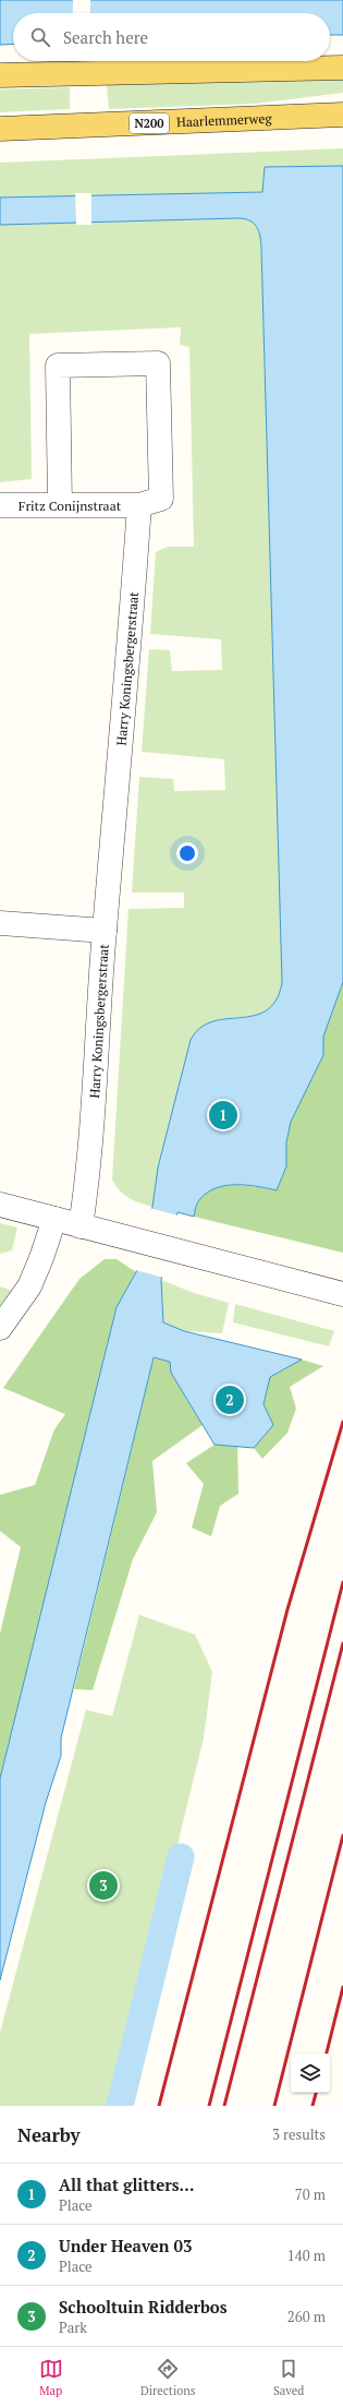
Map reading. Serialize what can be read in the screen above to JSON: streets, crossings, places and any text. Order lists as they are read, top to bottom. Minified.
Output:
{"streets":{"main road":["Haarlemmerweg","N200"],"street":["Fritz Conijnstraat","Harry Koningsbergerstraat"]},"crossings":[["Fritz Conijnstraat","Harry Koningsbergerstraat"]],"page":{"search":"Search here","pins":["1","2","3"],"heading":["Nearby","3 results"],"list":[{"mark":"1","name":"All that glitters...","note":"Place","value":"70 m"},{"mark":"2","name":"Under Heaven 03","note":"Place","value":"140 m"},{"mark":"3","name":"Schooltuin Ridderbos","note":"Park","value":"260 m"}],"nav":["Map","Directions","Saved"]}}
